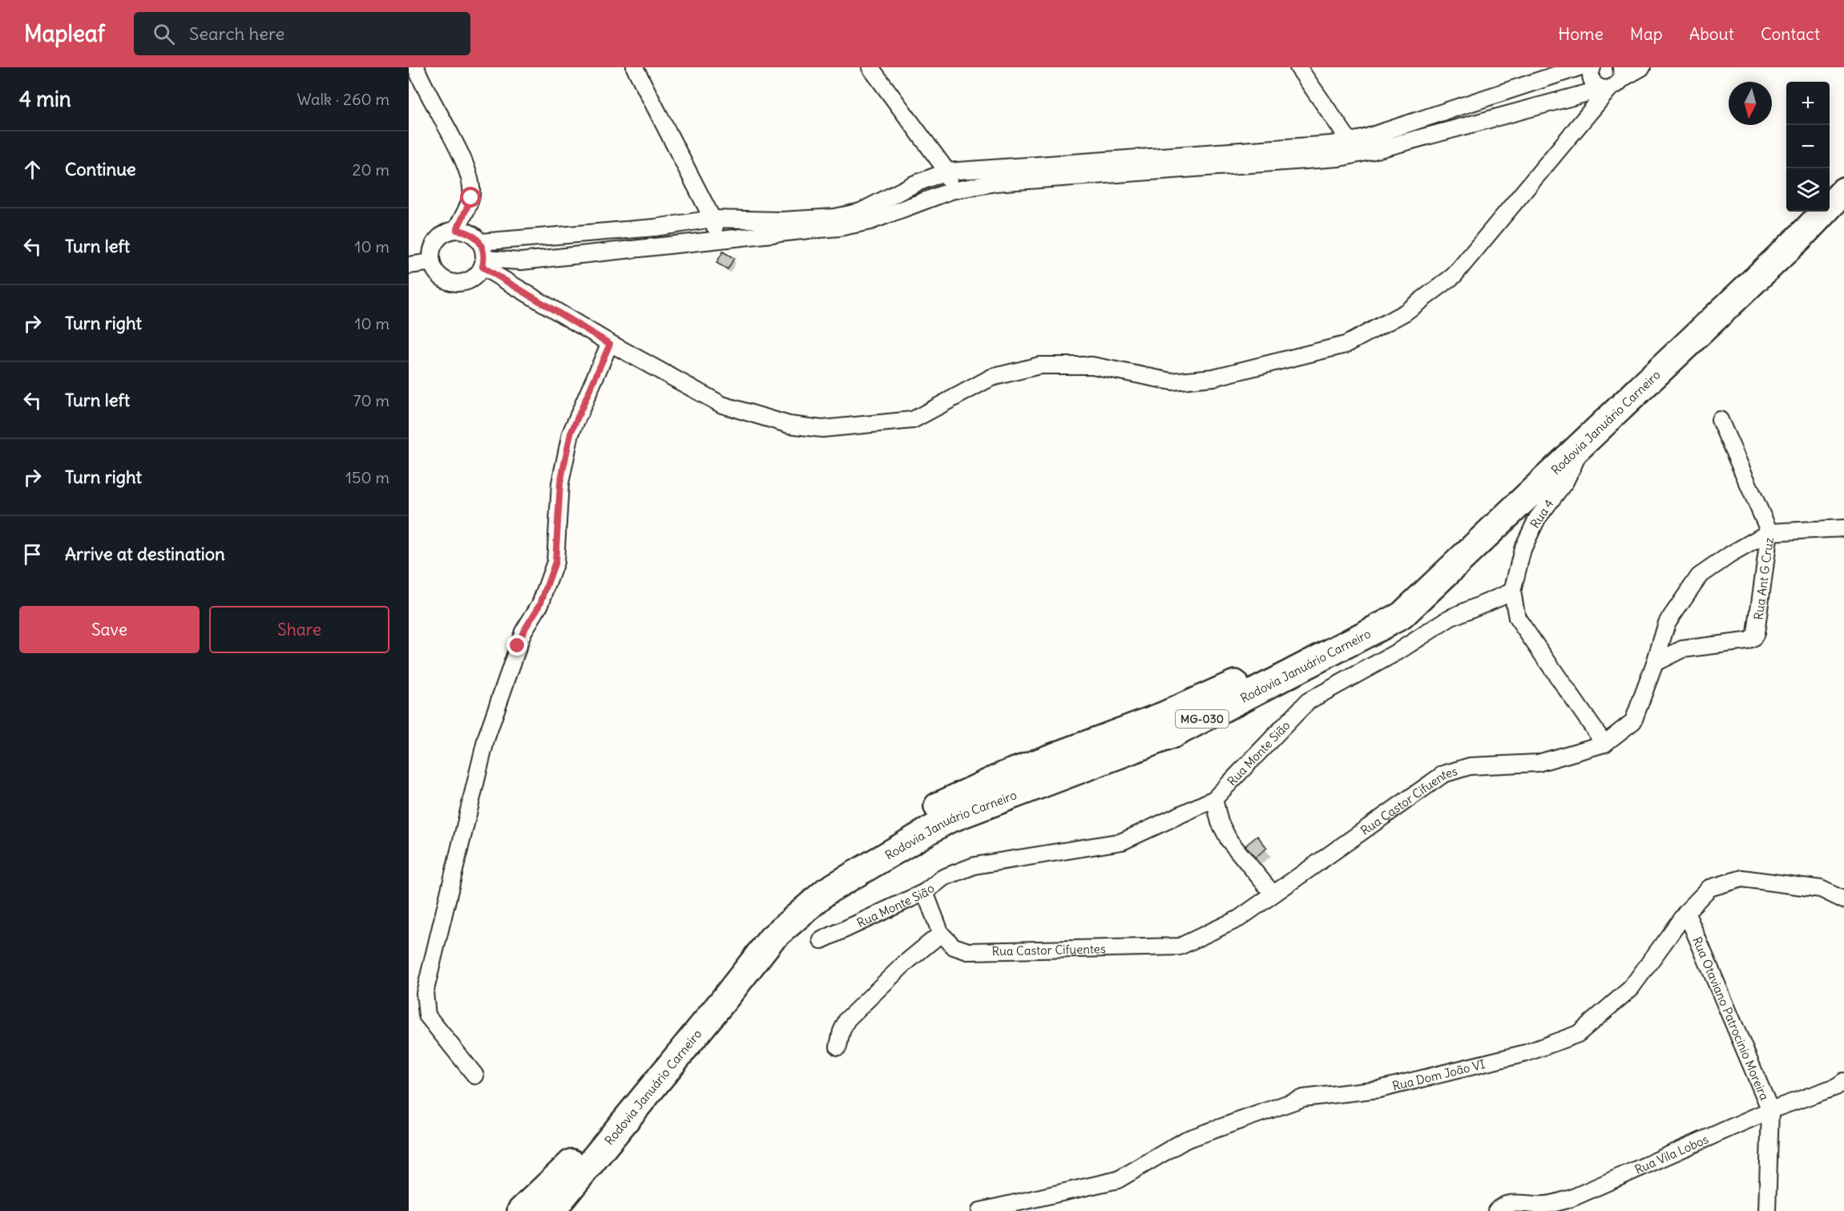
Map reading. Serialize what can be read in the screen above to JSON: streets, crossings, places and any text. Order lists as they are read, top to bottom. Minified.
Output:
{"streets":{"highway":["Rodovia Januário Carneiro","MG-030"],"street":["Rua 4","Rua Ant G Cruz","Rua Monte Sião","Rua Castor Cifuentes","Rua Otaviano Patrocinio Moreira","Rua Dom João VI","Rua Vila Lobos"]},"crossings":[["Rodovia Januário Carneiro","Rua 4"],["Rua 4","Rua Monte Sião"],["Rua Ant G Cruz","Rua Castor Cifuentes"],["Rua Otaviano Patrocinio Moreira","Rua Dom João VI"],["Rua Otaviano Patrocinio Moreira","Rua Vila Lobos"]],"north":"bottom","page":{"header":"Mapleaf","search":"Search here","nav":["Home","Map","About","Contact"],"heading":["4 min","Walk · 260 m"],"map_buttons":["+","−"],"list":[["Continue","20 m"],["Turn left","10 m"],["Turn right","10 m"],["Turn left","70 m"],["Turn right","150 m"],"Arrive at destination"],"buttons":["Save","Share"]}}
